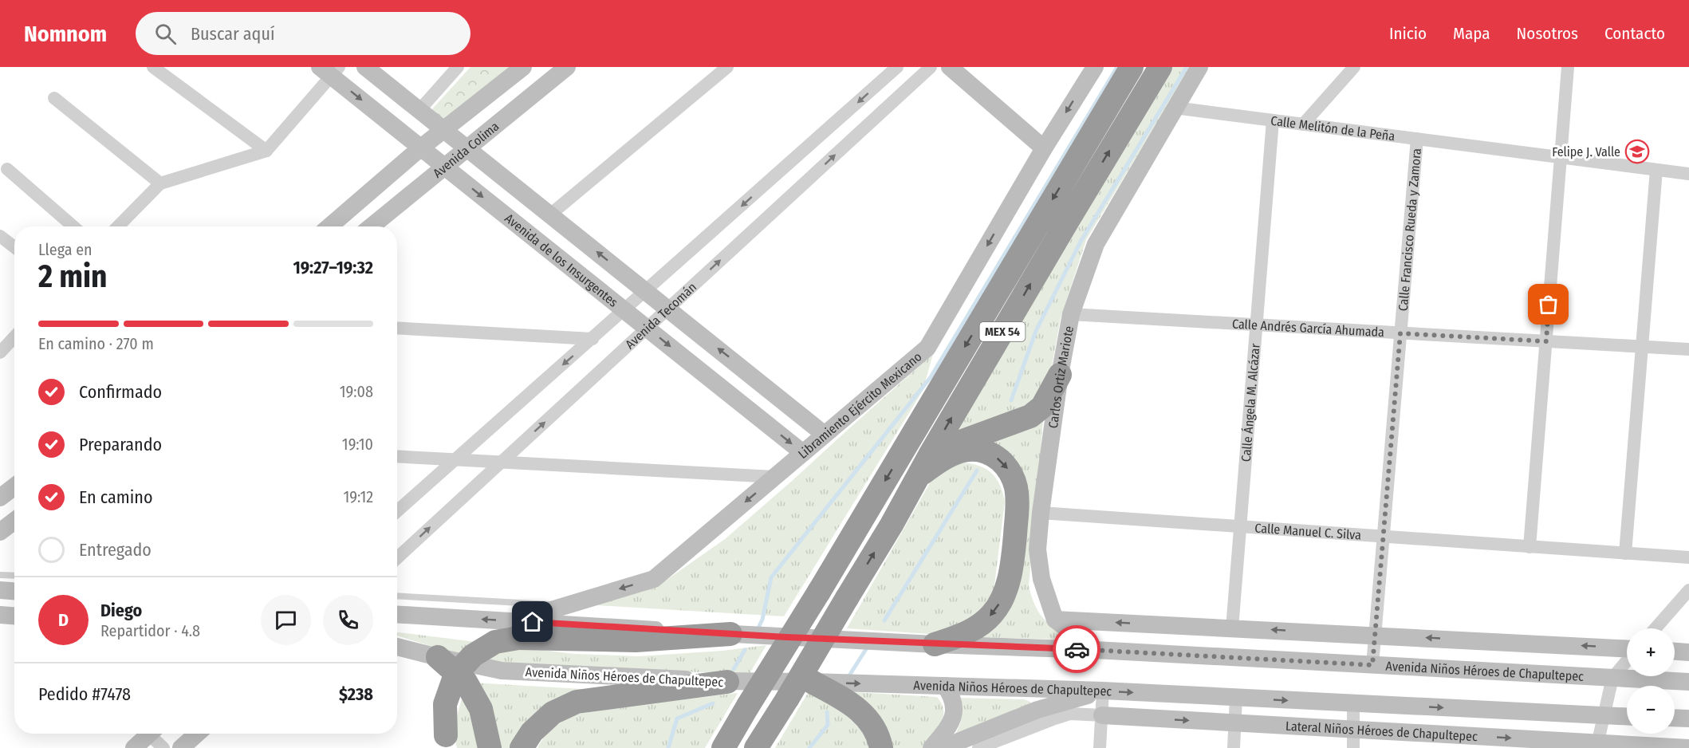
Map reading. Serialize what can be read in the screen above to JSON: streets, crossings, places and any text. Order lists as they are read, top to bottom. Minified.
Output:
{"streets":{"highway":["MEX 54"],"street":["Calle Melitón de la Peña","Avenida Colima","Calle Francisco Rueda y Zamora","Avenida de los Insurgentes","Avenida Tecomán","Calle Andrés García Ahumada","Carlos Ortiz Mariote","Calle Ángela M. Alcázar","Libramiento Ejército Mexicano","Calle Manuel C. Silva","Avenida Niños Héroes de Chapultepec","Lateral Niños Héroes de Chapultepec"]},"crossings":[["Calle Melitón de la Peña","Calle Francisco Rueda y Zamora"],["Calle Melitón de la Peña","Carlos Ortiz Mariote"],["Calle Melitón de la Peña","Calle Ángela M. Alcázar"],["Avenida Colima","Avenida de los Insurgentes"],["Calle Francisco Rueda y Zamora","Calle Andrés García Ahumada"],["Calle Francisco Rueda y Zamora","Calle Manuel C. Silva"],["Calle Francisco Rueda y Zamora","Avenida Niños Héroes de Chapultepec"],["Avenida de los Insurgentes","Avenida Tecomán"],["Avenida de los Insurgentes","Libramiento Ejército Mexicano"],["Calle Andrés García Ahumada","Carlos Ortiz Mariote"],["Calle Andrés García Ahumada","Calle Ángela M. Alcázar"],["Carlos Ortiz Mariote","Calle Manuel C. Silva"],["Calle Ángela M. Alcázar","Calle Manuel C. Silva"]],"one_way":["Libramiento Ejército Mexicano"],"places":{"school or university":["Felipe J. Valle"]},"page":{"header":"Nomnom","search":"Buscar aquí","nav":["Inicio","Mapa","Nosotros","Contacto"],"heading":["2 min","Llega en","19:27–19:32"],"panel":["Diego","Repartidor · 4.8","Pedido #7478","$238"],"bar":"En camino · 270 m","list":[["Confirmado","19:08"],["Preparando","19:10"],["En camino","19:12"],"Entregado"],"round":"D","map_buttons":["+","−"]}}
